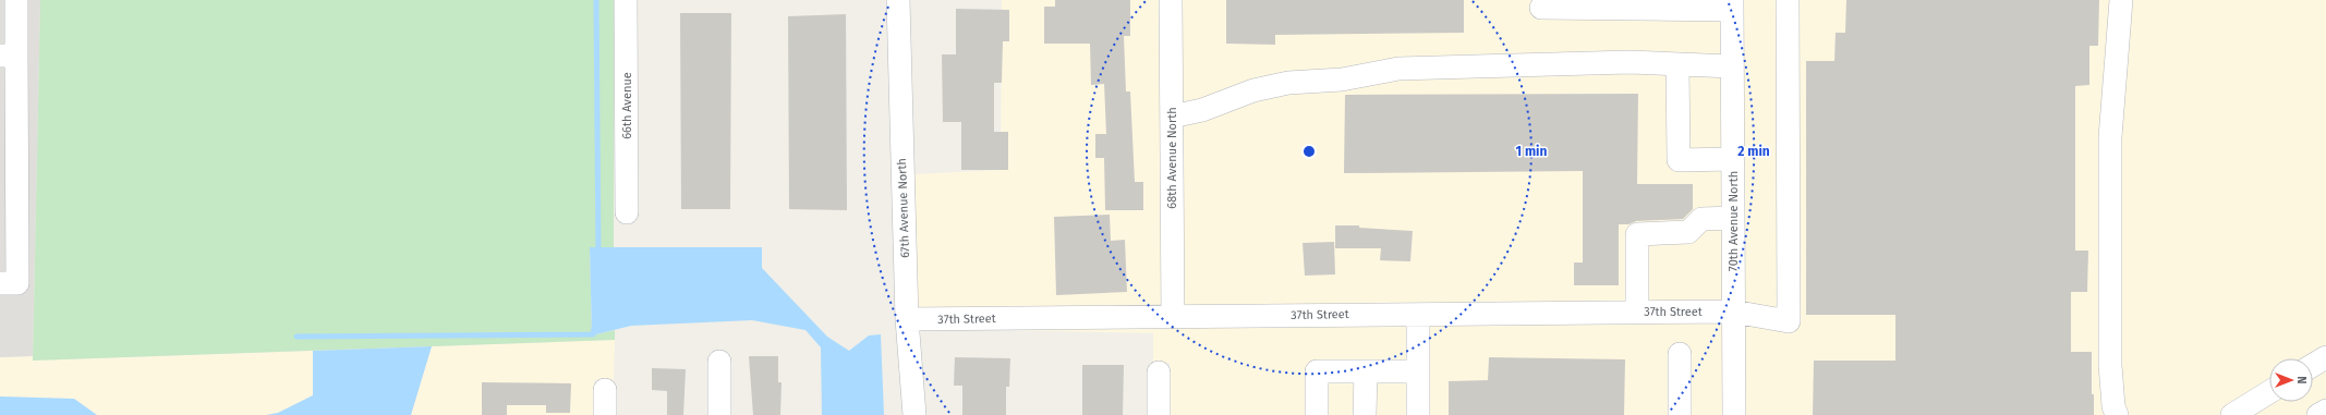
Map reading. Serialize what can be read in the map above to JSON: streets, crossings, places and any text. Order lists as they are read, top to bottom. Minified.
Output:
{"streets":{"street":["66th Avenue","68th Avenue North","67th Avenue North","70th Avenue North","37th Street"]},"crossings":[["68th Avenue North","37th Street"],["67th Avenue North","37th Street"],["70th Avenue North","37th Street"]],"north":"right","rings":["1 min","2 min"]}
